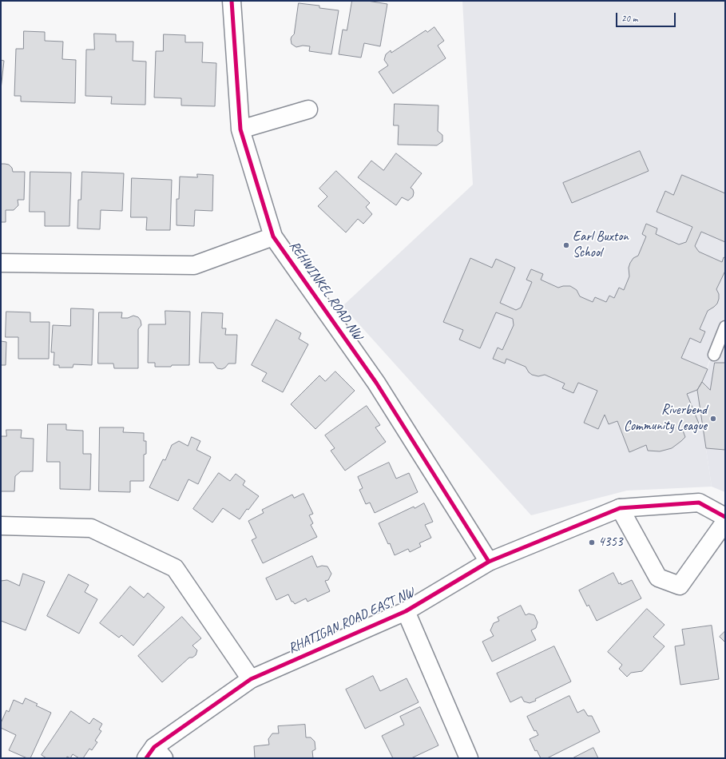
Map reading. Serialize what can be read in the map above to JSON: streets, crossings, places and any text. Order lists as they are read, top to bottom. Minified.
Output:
{"streets":{"street":["REHWINKEL ROAD NW","RHATIGAN ROAD EAST NW"]},"crossings":[["REHWINKEL ROAD NW","RHATIGAN ROAD EAST NW"]],"places":["Earl Buxton School","Riverbend Community League","4353"],"scale_bar":"20 m"}
